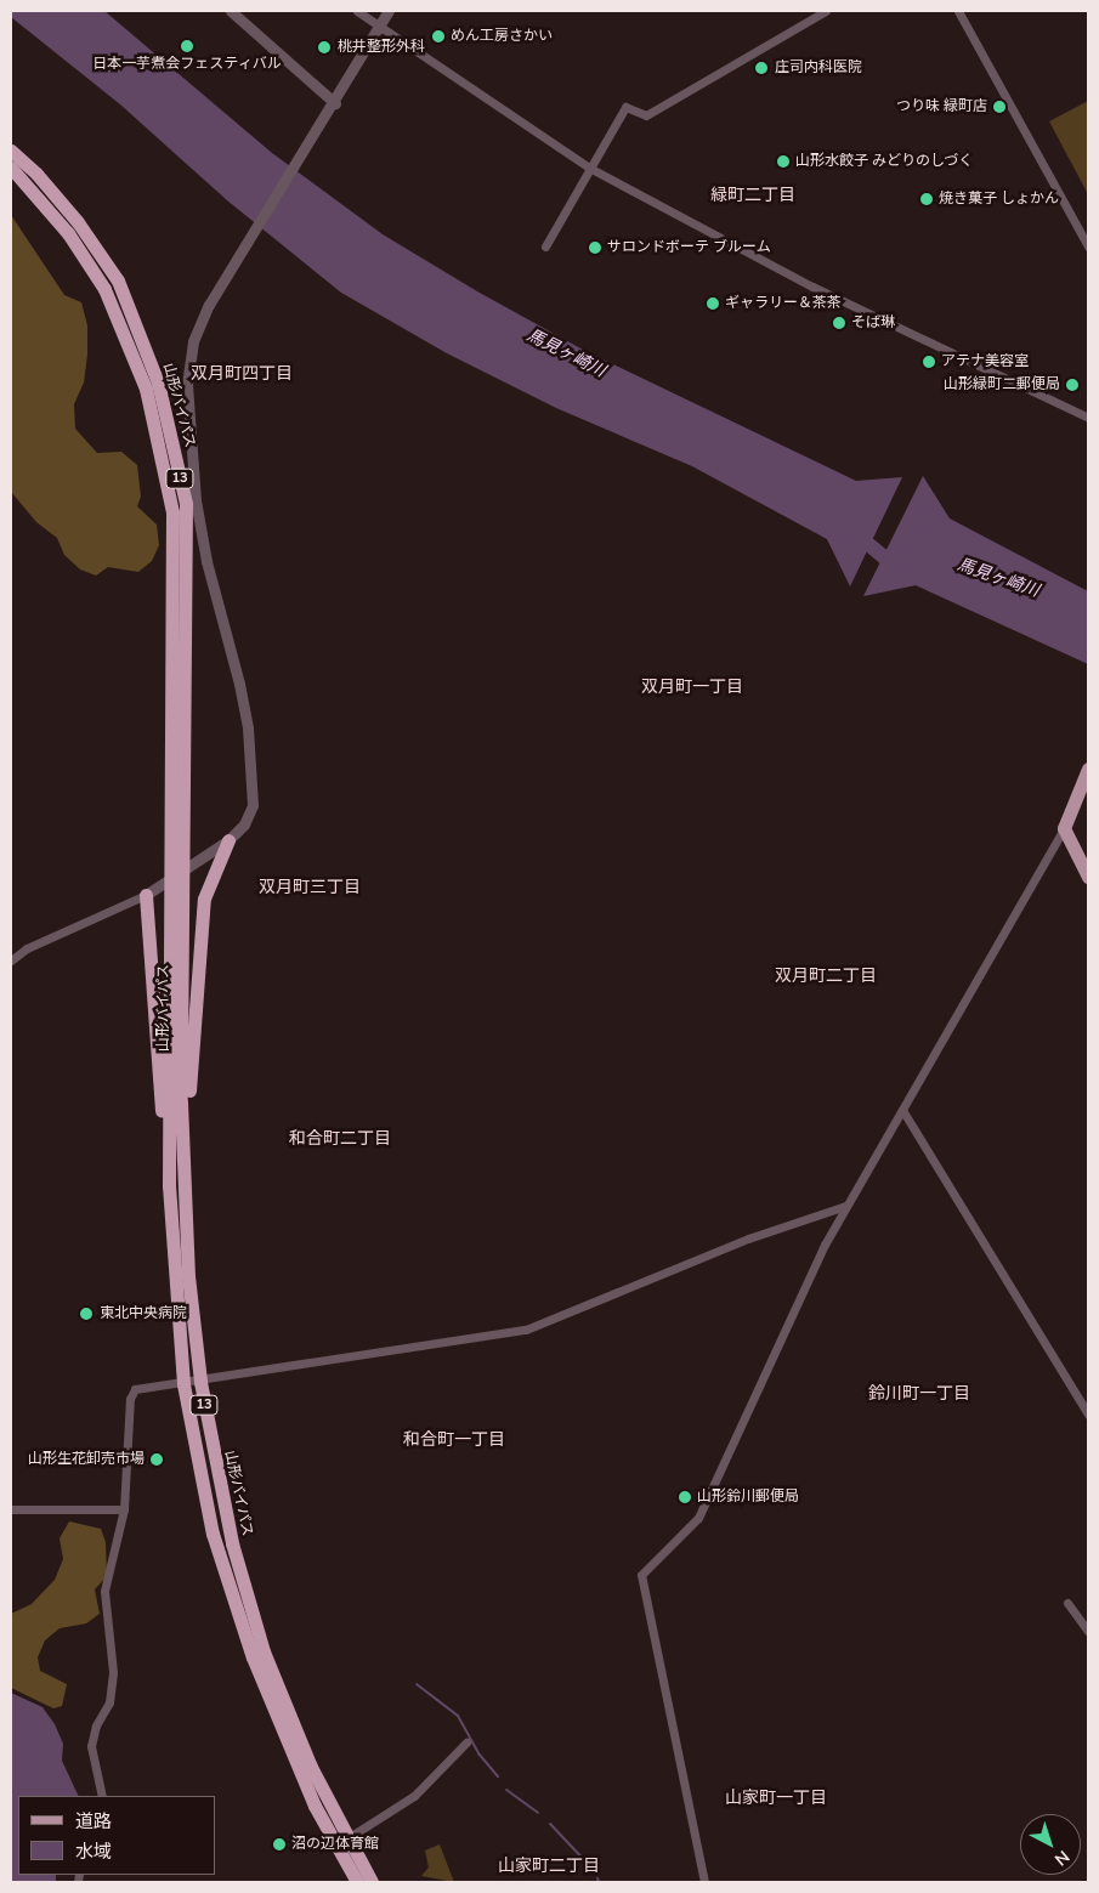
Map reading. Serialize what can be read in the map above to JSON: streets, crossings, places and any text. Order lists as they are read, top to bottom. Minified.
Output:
{"streets":{"highway":["山形バイパス","13"]},"districts":["緑町二丁目","双月町四丁目","双月町一丁目","双月町三丁目","双月町二丁目","和合町二丁目","鈴川町一丁目","和合町一丁目","山家町一丁目","山家町二丁目"],"water":["馬見ヶ崎川"],"places":["めん工房さかい","日本一芋煮会フェスティバル","桃井整形外科","庄司内科医院","つり味 緑町店","山形水餃子 みどりのしづく","焼き菓子 しょかん","サロンドボーテ ブルーム","ギャラリー＆茶茶","そば琳","アテナ美容室","山形緑町二郵便局","東北中央病院","山形生花卸売市場","山形鈴川郵便局","沼の辺体育館"],"legend":["道路","水域"],"north":"bottom right"}
